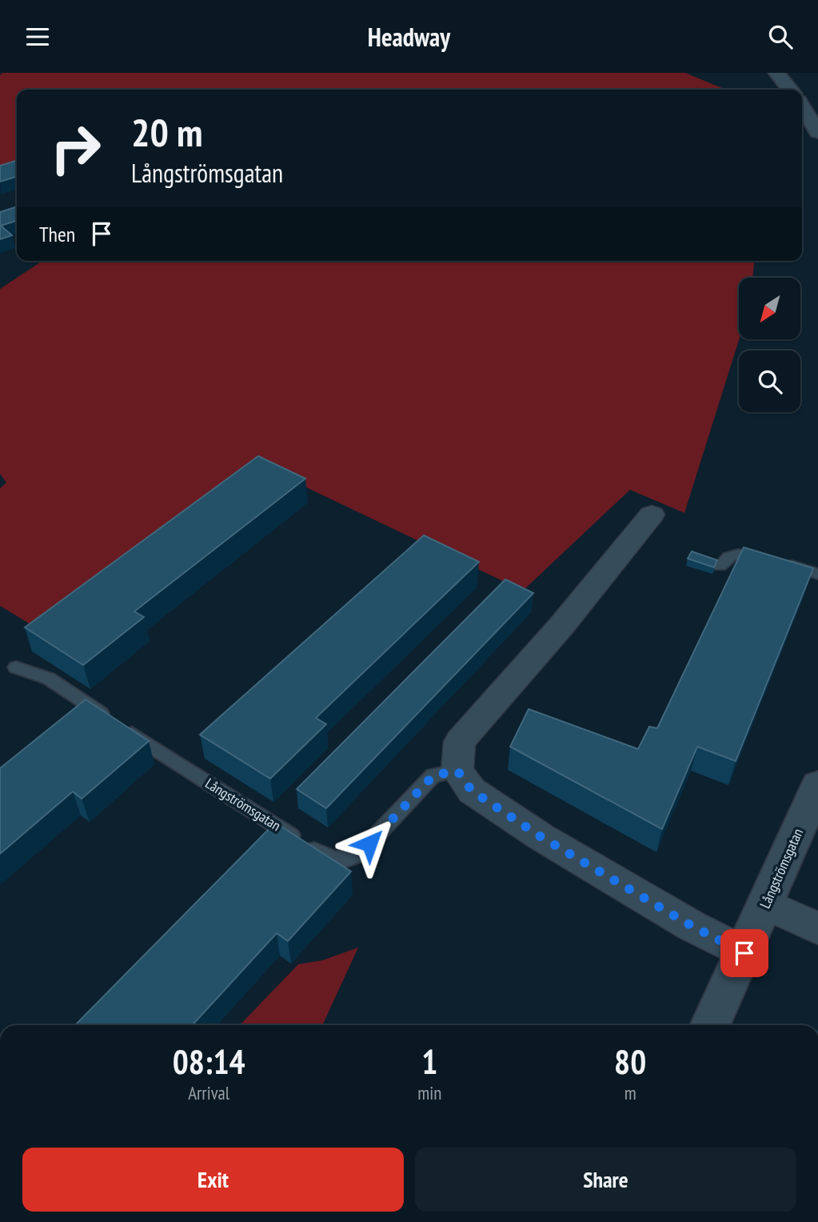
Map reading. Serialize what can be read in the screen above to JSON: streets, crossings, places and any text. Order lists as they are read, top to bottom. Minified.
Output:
{"streets":{"street":["Långströmsgatan"]},"north":"bottom left","page":{"header":"Headway","turn":["20 m","Långströmsgatan"],"then":"Then","eta":["08:14","Arrival","1","min","80","m"],"buttons":["Exit","Share"]}}
